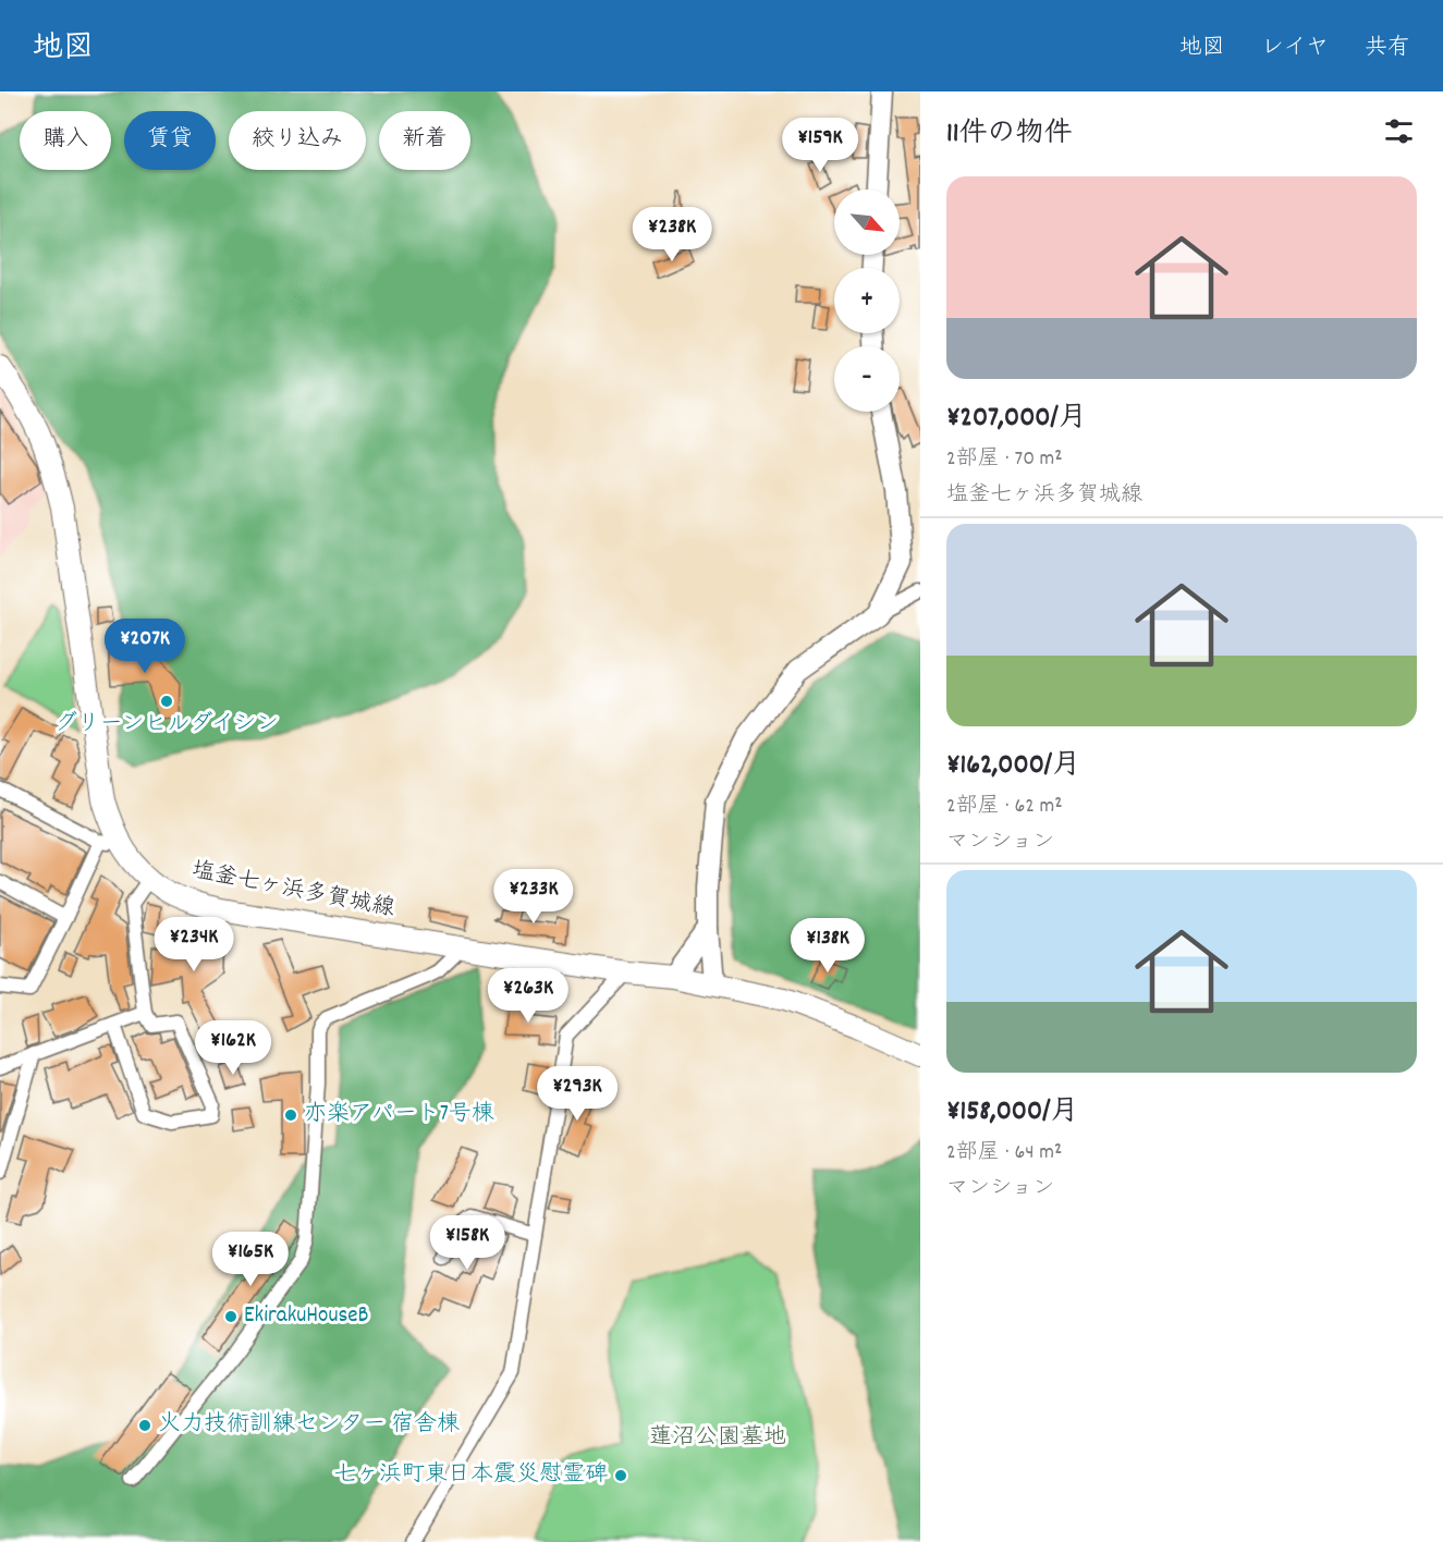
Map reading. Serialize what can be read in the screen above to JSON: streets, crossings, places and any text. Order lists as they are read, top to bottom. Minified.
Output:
{"streets":{"main road":["塩釜七ヶ浜多賀城線"]},"parks":["蓮沼公園墓地"],"places":["グリーンヒルダイシン","亦楽アパート7号棟","EkirakuHouseB","火力技術訓練センター 宿舎棟","七ヶ浜町東日本震災慰霊碑"],"north":"bottom right","page":{"header":"地図","nav":["地図","レイヤ","共有"],"heading":"11件の物件","chip":["購入","賃貸","絞り込み","新着"],"price":["¥159K","¥238K","¥207K","¥233K","¥234K","¥138K","¥263K","¥162K","¥293K","¥158K","¥165K"],"list":[{"name":"¥207,000/月","note":"2部屋 · 70 m² · 塩釜七ヶ浜多賀城線"},{"name":"¥162,000/月","note":"2部屋 · 62 m² · マンション"},{"name":"¥158,000/月","note":"2部屋 · 64 m² · マンション"}],"map_buttons":["+","−"]}}
